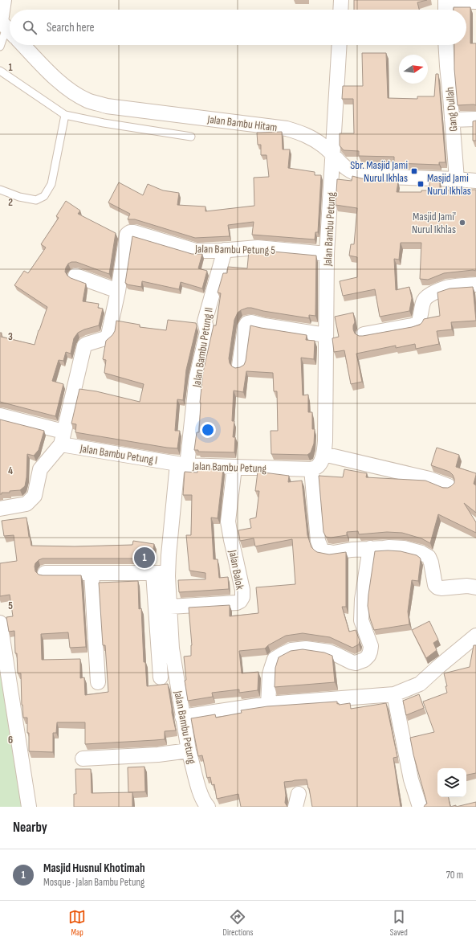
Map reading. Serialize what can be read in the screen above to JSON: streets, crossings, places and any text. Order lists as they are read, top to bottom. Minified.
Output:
{"streets":{"street":["Gang Dullah","Jalan Bambu Hitam","Jalan Bambu Petung","Jalan Bambu Petung 5","Jalan Bambu Petung II","Jalan Bambu Petung I","Jalan Balok"]},"crossings":[["Gang Dullah","Jalan Bambu Hitam"],["Jalan Bambu Hitam","Jalan Bambu Petung"],["Jalan Bambu Petung","Jalan Bambu Petung 5"],["Jalan Bambu Petung","Jalan Bambu Petung II"],["Jalan Bambu Petung","Jalan Bambu Petung I"],["Jalan Bambu Petung","Jalan Balok"],["Jalan Bambu Petung 5","Jalan Bambu Petung II"],["Jalan Bambu Petung II","Jalan Bambu Petung I"]],"places":{"transit":["Sbr. Masjid Jami Nurul Ikhlas","Masjid Jami Nurul Ikhlas"],"other":["Masjid Jami' Nurul Ikhlas"]},"north":"right","page":{"search":"Search here","pins":"1","heading":"Nearby","list":[{"mark":"1","name":"Masjid Husnul Khotimah","note":"Mosque · Jalan Bambu Petung","value":"70 m"}],"nav":["Map","Directions","Saved"]},"grid":{"rows":["1","2","3","4","5","6"]}}
